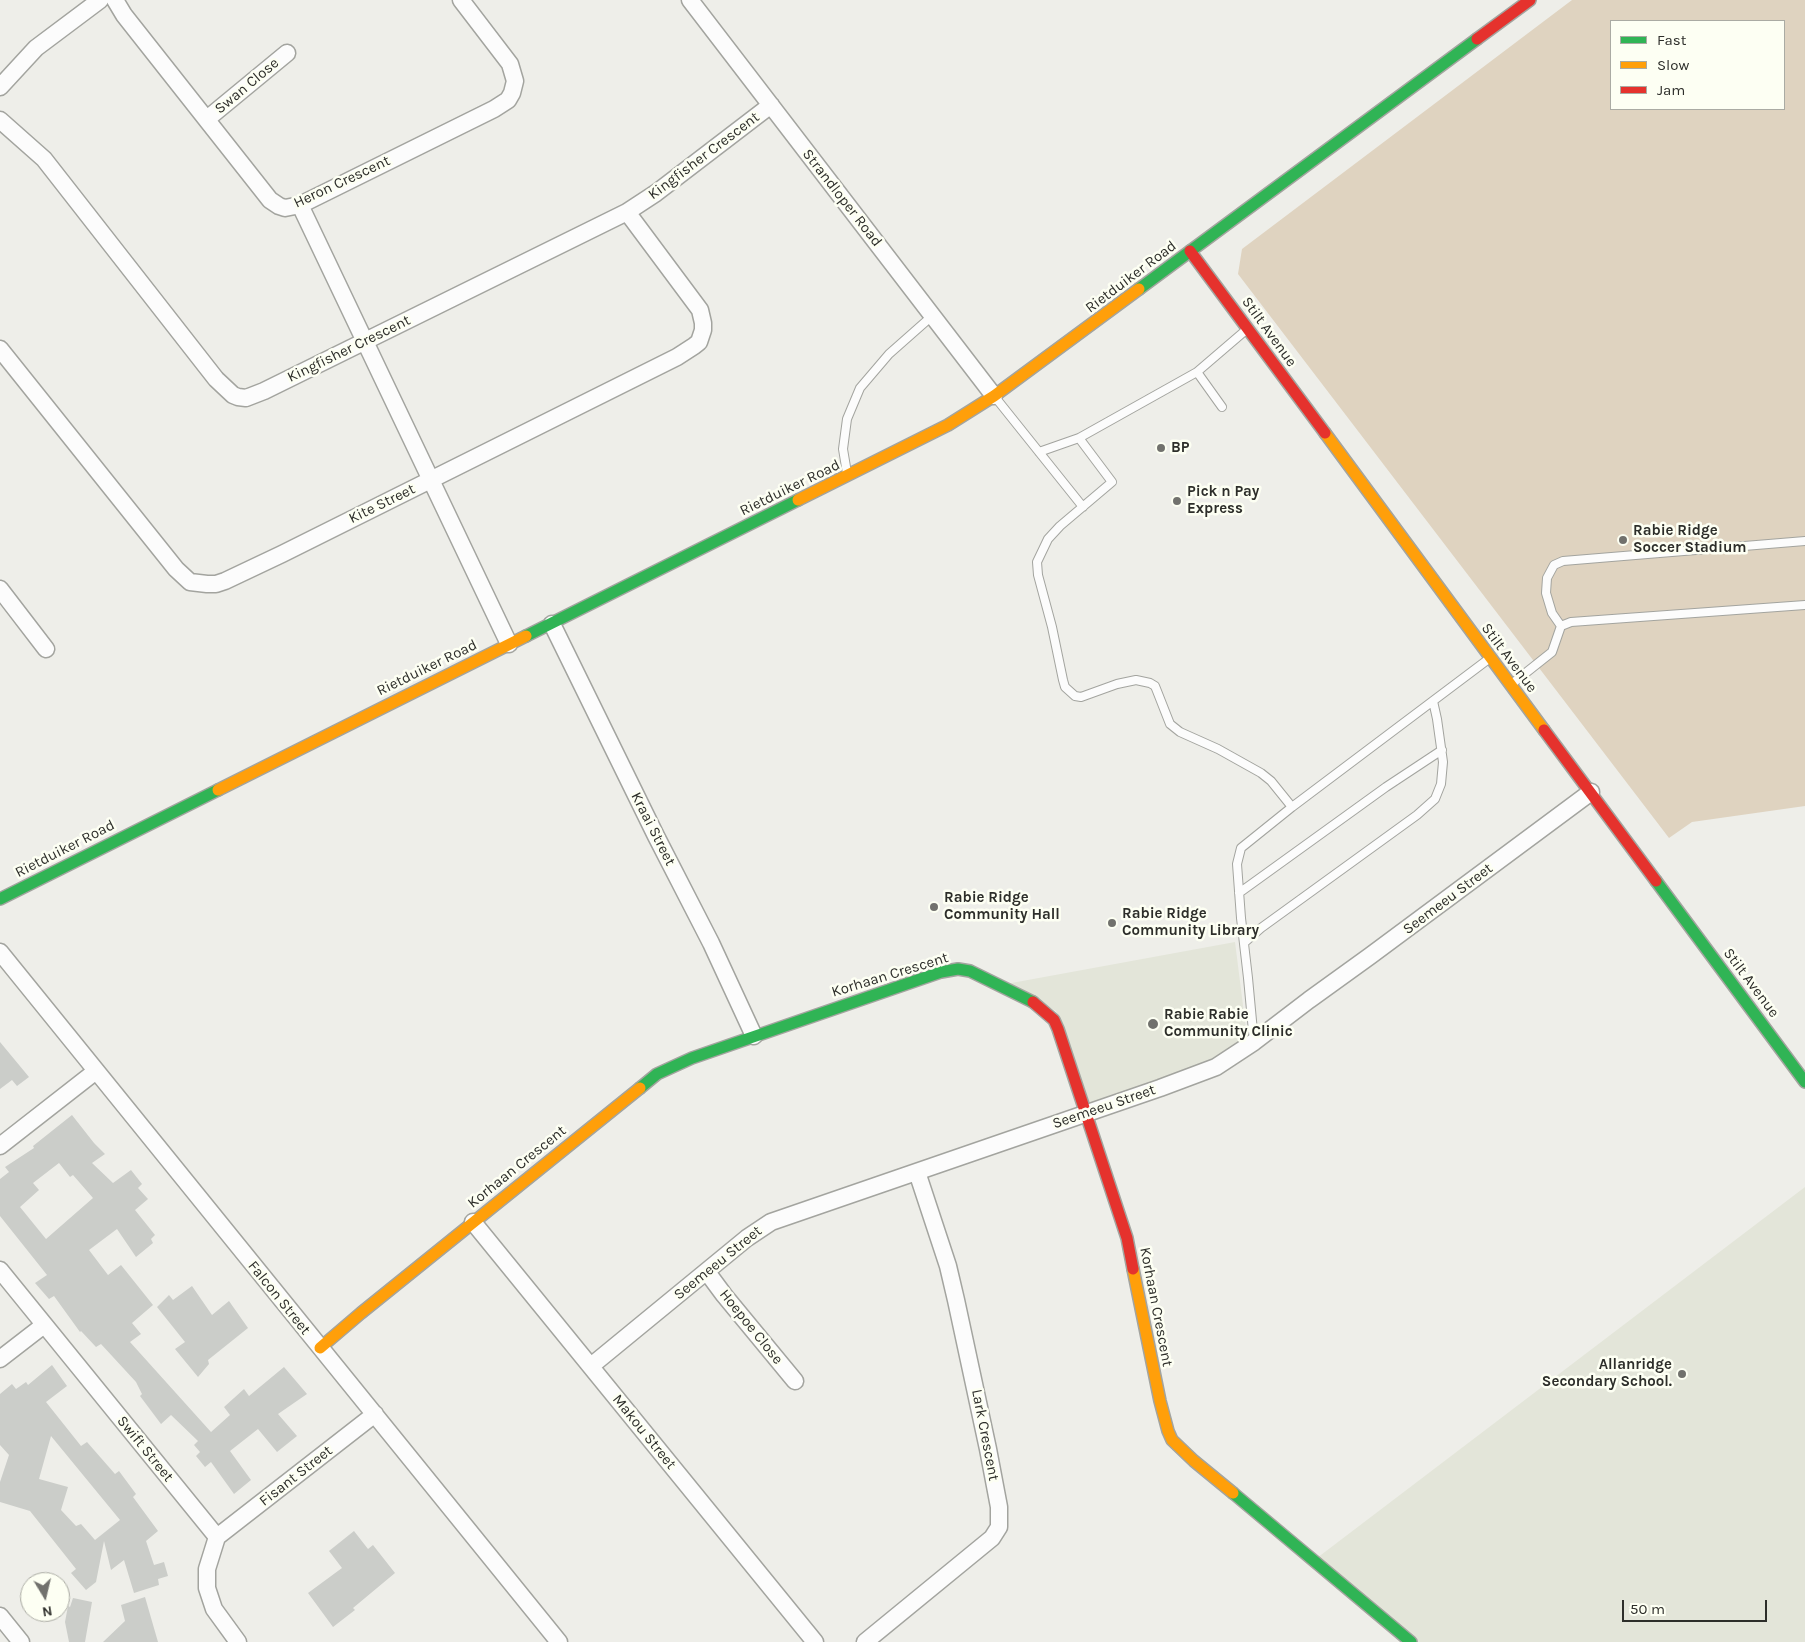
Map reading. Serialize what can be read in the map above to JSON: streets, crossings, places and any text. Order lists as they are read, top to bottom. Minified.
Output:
{"streets":{"street":["Swan Close","Kingfisher Crescent","Heron Crescent","Strandloper Road","Rietduiker Road","Stilt Avenue","Kite Street","Kraai Street","Seemeeu Street","Korhaan Crescent","Falcon Street","Hoepoe Close","Makou Street","Lark Crescent","Swift Street","Fisant Street"]},"crossings":[["Swan Close","Heron Crescent"],["Kingfisher Crescent","Strandloper Road"],["Kingfisher Crescent","Kite Street"],["Strandloper Road","Rietduiker Road"],["Rietduiker Road","Stilt Avenue"],["Rietduiker Road","Kraai Street"],["Stilt Avenue","Seemeeu Street"],["Kraai Street","Korhaan Crescent"],["Seemeeu Street","Korhaan Crescent"],["Seemeeu Street","Hoepoe Close"],["Seemeeu Street","Makou Street"],["Seemeeu Street","Lark Crescent"],["Korhaan Crescent","Falcon Street"],["Korhaan Crescent","Makou Street"],["Falcon Street","Fisant Street"],["Swift Street","Fisant Street"]],"places":["BP","Pick n Pay Express","Rabie Ridge Soccer Stadium","Rabie Ridge Community Hall","Rabie Ridge Community Library","Rabie Rabie Community Clinic","Allanridge Secondary School."],"legend":["Fast","Slow","Jam"],"scale_bar":"50 m","north":"bottom"}
